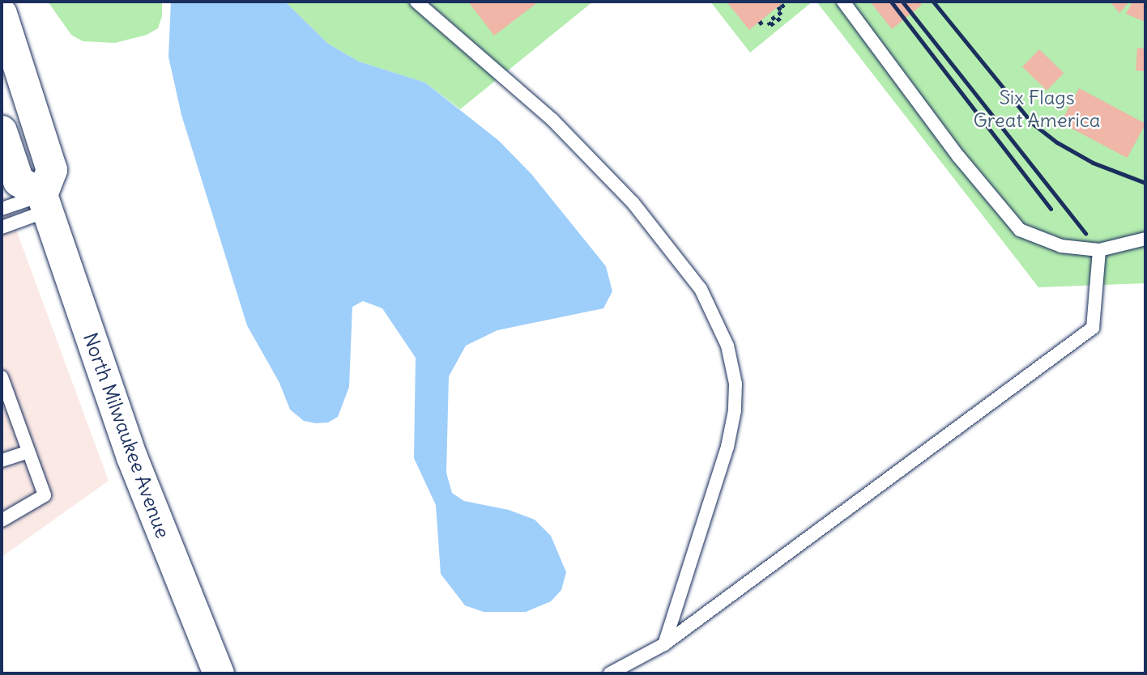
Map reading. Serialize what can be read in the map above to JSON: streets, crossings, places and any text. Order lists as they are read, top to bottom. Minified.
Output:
{"streets":{"main road":["North Milwaukee Avenue"]},"parks":["Six Flags Great America"]}
